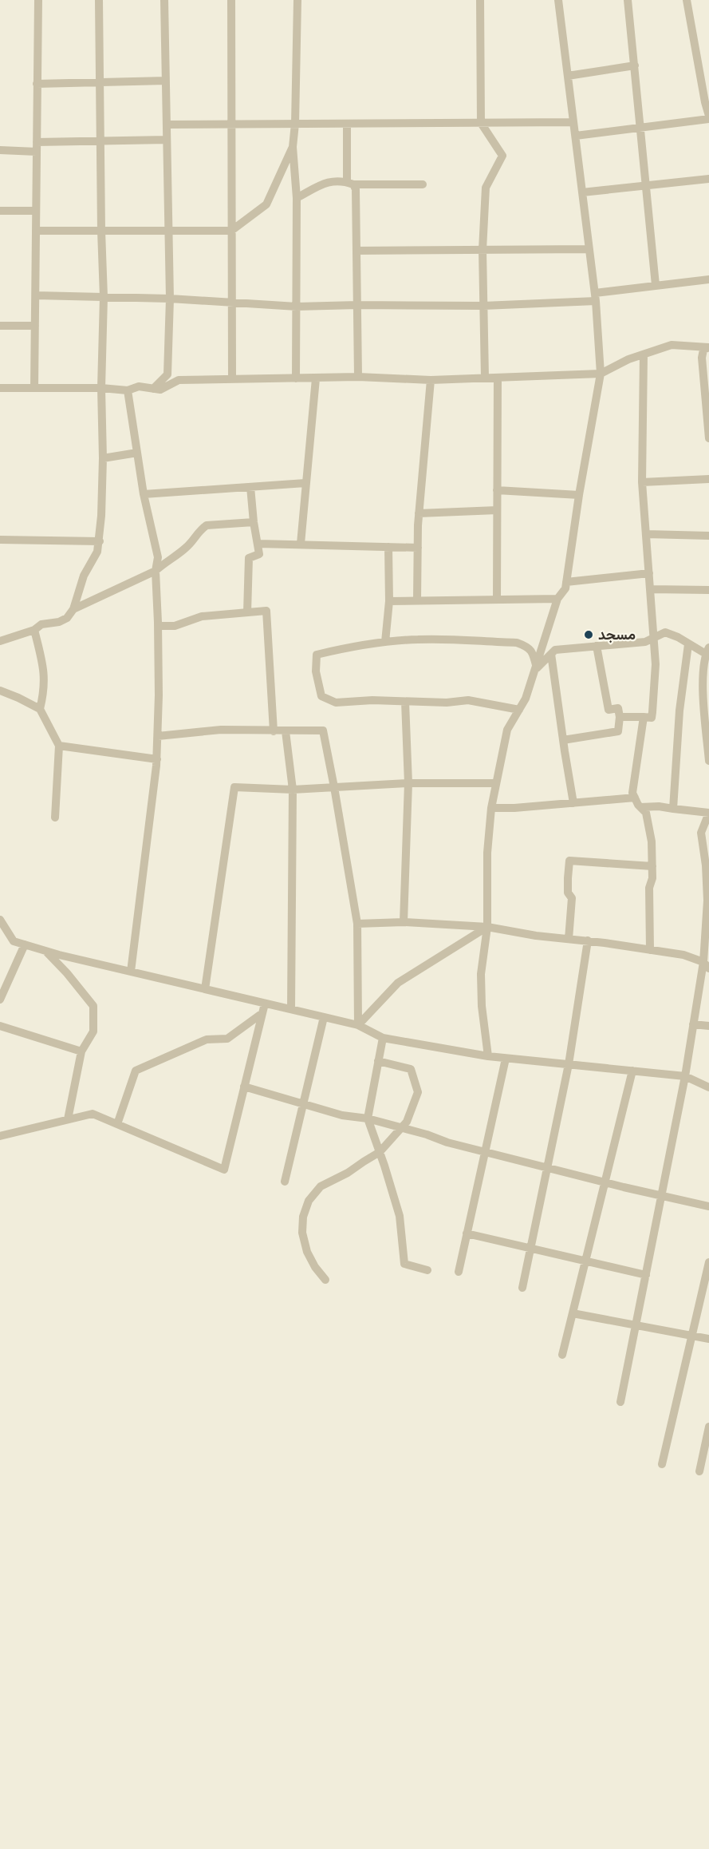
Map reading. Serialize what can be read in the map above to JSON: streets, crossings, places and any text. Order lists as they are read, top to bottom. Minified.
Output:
{"places":["مسجد"]}
